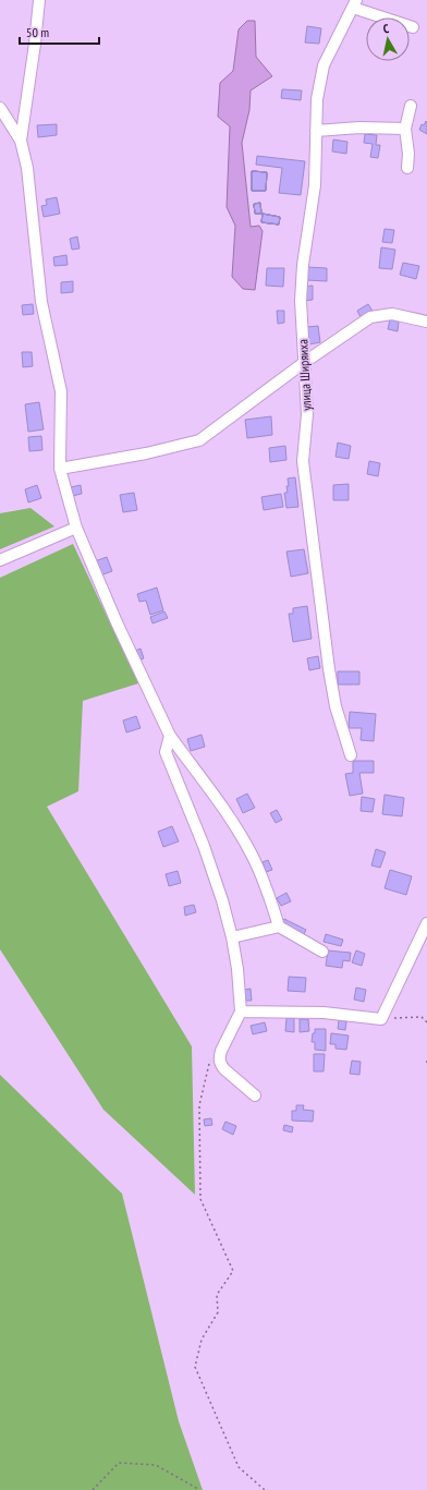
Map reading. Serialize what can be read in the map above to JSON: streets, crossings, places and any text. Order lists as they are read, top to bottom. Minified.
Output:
{"streets":{"street":["улица Ширяиха"]},"scale_bar":"50 m","north":"top"}
